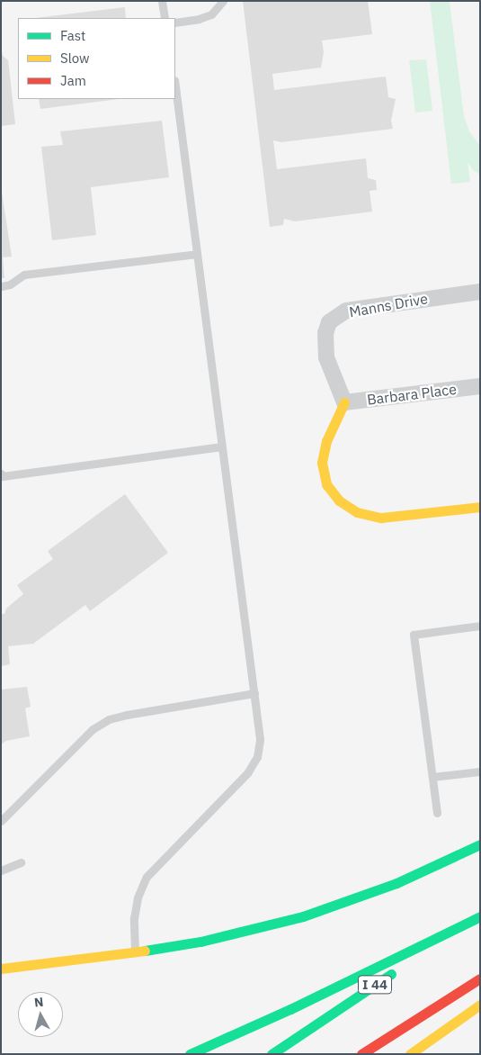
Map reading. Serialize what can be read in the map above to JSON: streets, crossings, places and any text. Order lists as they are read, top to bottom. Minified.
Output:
{"streets":{"main road":["I 44"],"street":["Manns Drive","Barbara Place"]},"crossings":[["Manns Drive","Barbara Place"]],"legend":["Fast","Slow","Jam"],"north":"top"}
